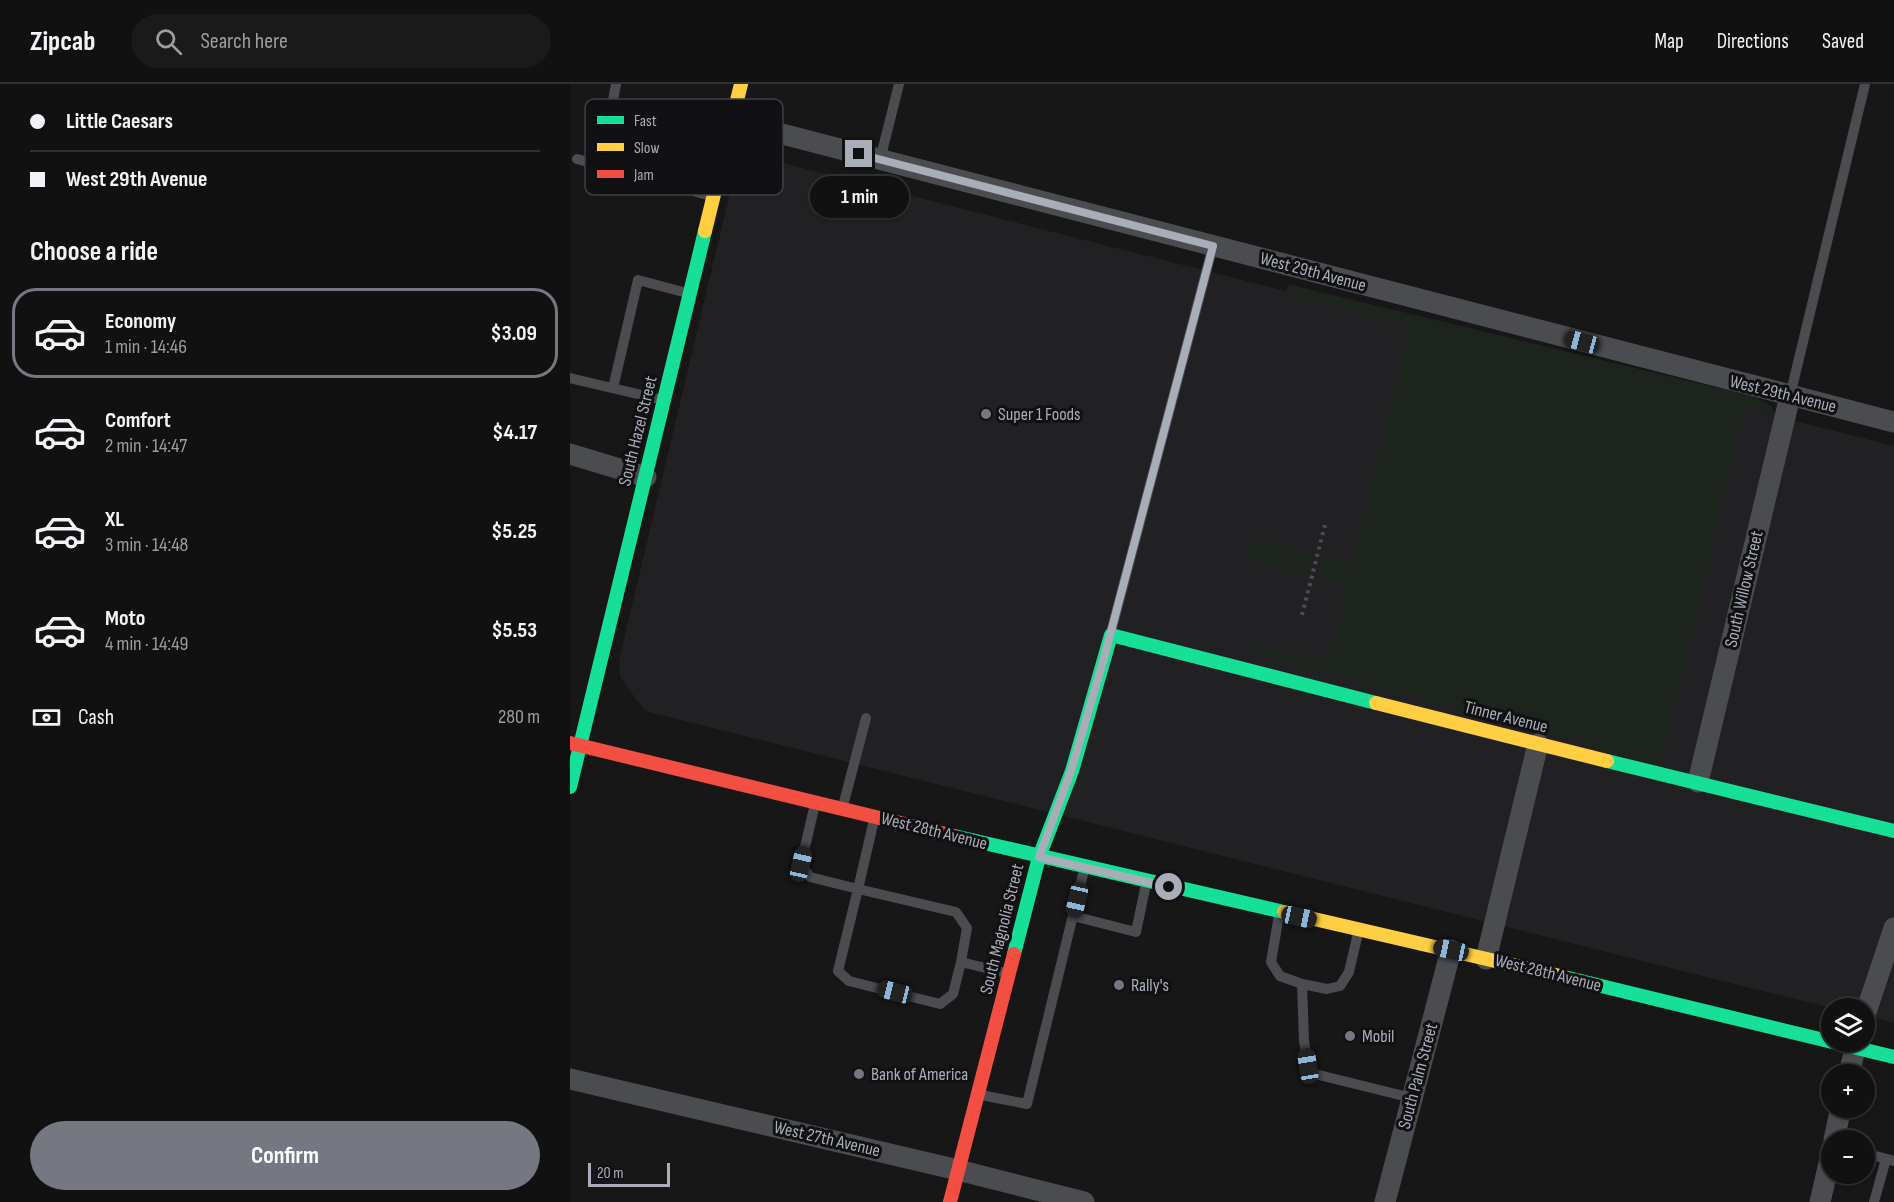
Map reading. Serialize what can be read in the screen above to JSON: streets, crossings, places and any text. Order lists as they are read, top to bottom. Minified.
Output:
{"streets":{"main road":["South Hazel Street","Tinner Avenue","West 28th Avenue","South Magnolia Street"],"street":["West 29th Avenue","South Willow Street","South Palm Street","West 27th Avenue"]},"crossings":[["West 29th Avenue","South Willow Street"],["South Hazel Street","West 28th Avenue"],["South Willow Street","Tinner Avenue"],["Tinner Avenue","South Magnolia Street"],["West 28th Avenue","South Magnolia Street"],["West 28th Avenue","South Palm Street"],["South Magnolia Street","West 27th Avenue"]],"places":["Super 1 Foods","Rally's","Mobil","Bank of America"],"legend":["Fast","Slow","Jam"],"scale_bar":"20 m","page":{"header":"Zipcab","search":"Search here","nav":["Map","Directions","Saved"],"banner":["Little Caesars","West 29th Avenue"],"bubble":"1 min","heading":"Choose a ride","list":[{"name":"Economy","note":"1 min · 14:46","value":"$3.09"},{"name":"Comfort","note":"2 min · 14:47","value":"$4.17"},{"name":"XL","note":"3 min · 14:48","value":"$5.25"},{"name":"Moto","note":"4 min · 14:49","value":"$5.53"}],"pay":["Cash","280 m"],"map_buttons":["+","−"],"buttons":"Confirm","scale":"20 m"}}
